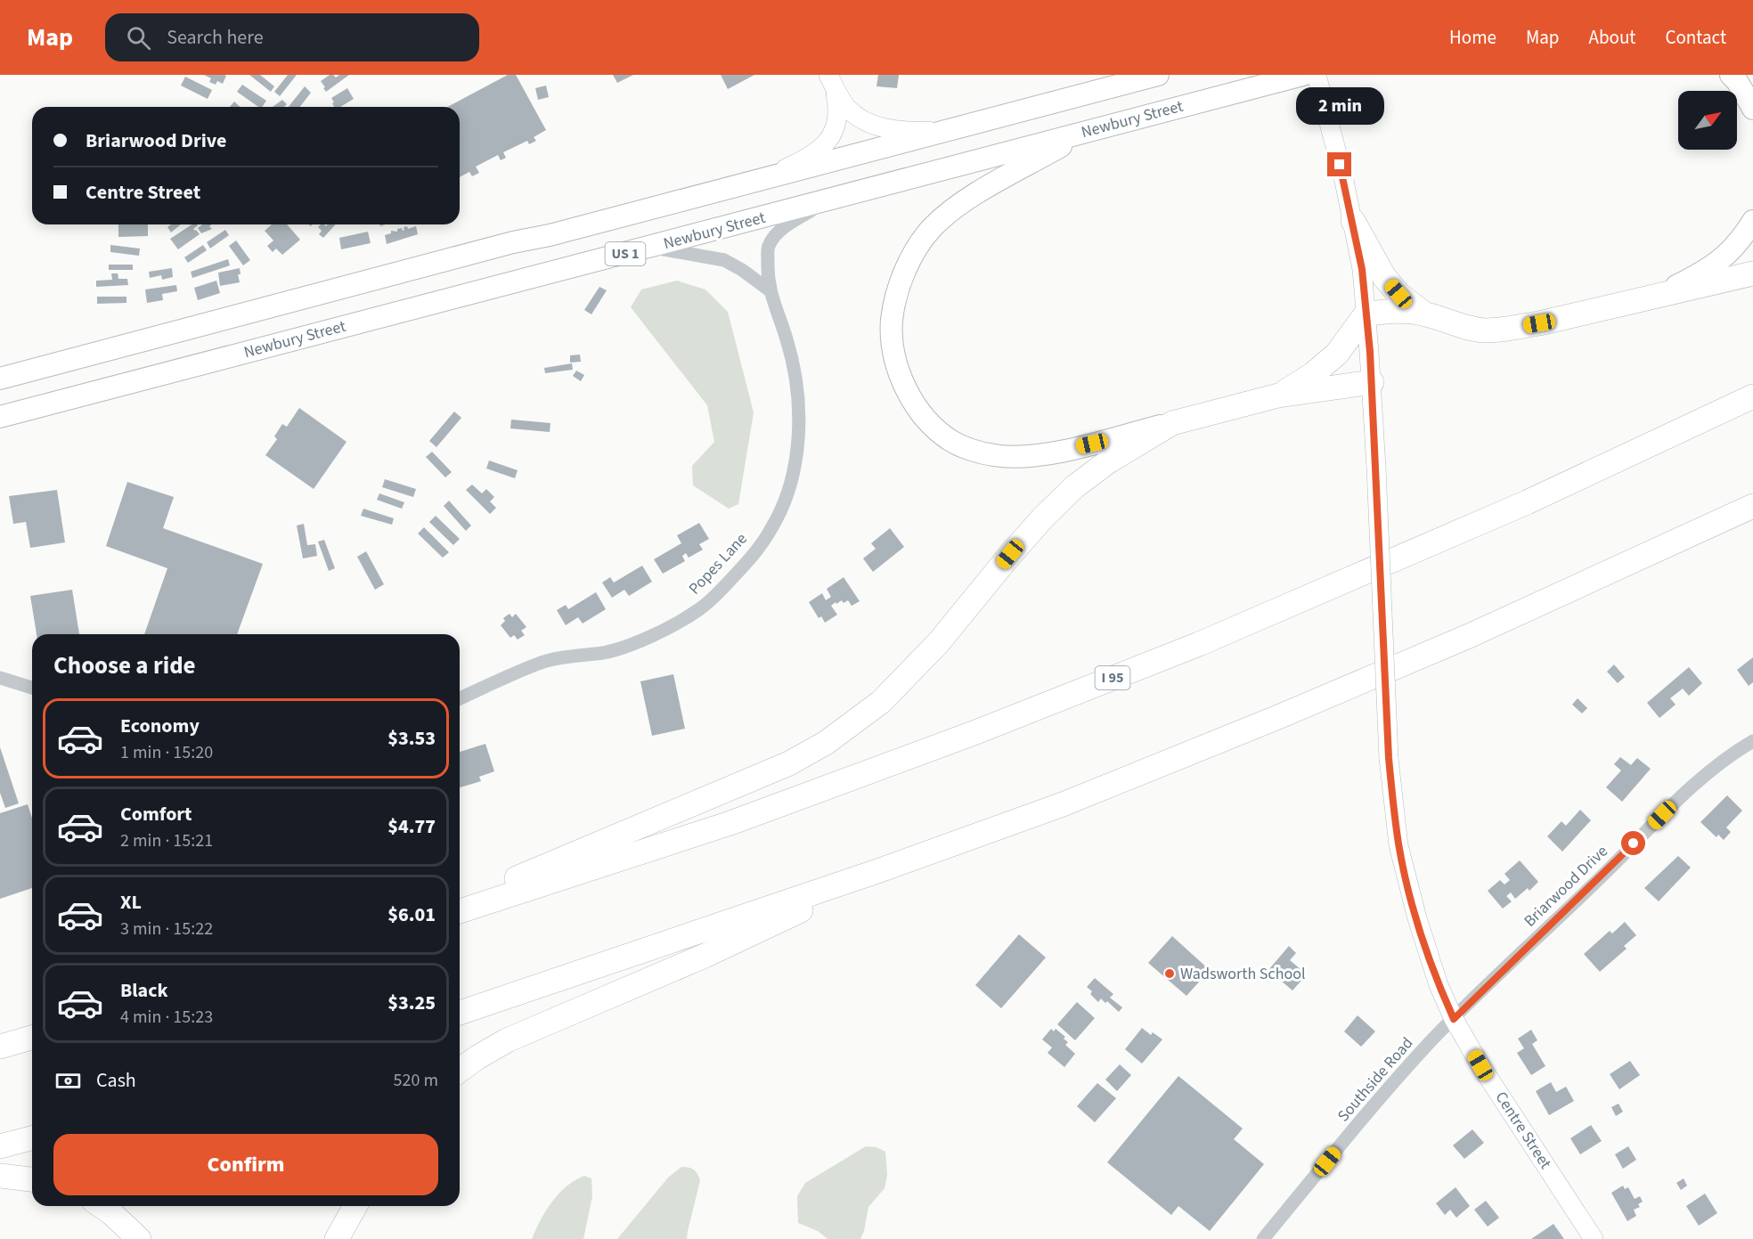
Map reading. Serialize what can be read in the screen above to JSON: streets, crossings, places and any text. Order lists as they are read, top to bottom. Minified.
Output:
{"streets":{"highway":["I 95"],"main road":["Newbury Street","US 1","Centre Street"],"street":["Popes Lane","Briarwood Drive","Southside Road"]},"crossings":[["Newbury Street","Popes Lane"],["Briarwood Drive","Southside Road"],["Briarwood Drive","Centre Street"],["Southside Road","Centre Street"]],"places":["Wadsworth School"],"north":"top right","page":{"header":"Map","search":"Search here","nav":["Home","Map","About","Contact"],"bubble":"2 min","banner":["Briarwood Drive","Centre Street"],"heading":"Choose a ride","list":[{"name":"Economy","note":"1 min · 15:20","value":"$3.53"},{"name":"Comfort","note":"2 min · 15:21","value":"$4.77"},{"name":"XL","note":"3 min · 15:22","value":"$6.01"},{"name":"Black","note":"4 min · 15:23","value":"$3.25"}],"pay":["Cash","520 m"],"buttons":"Confirm"}}
